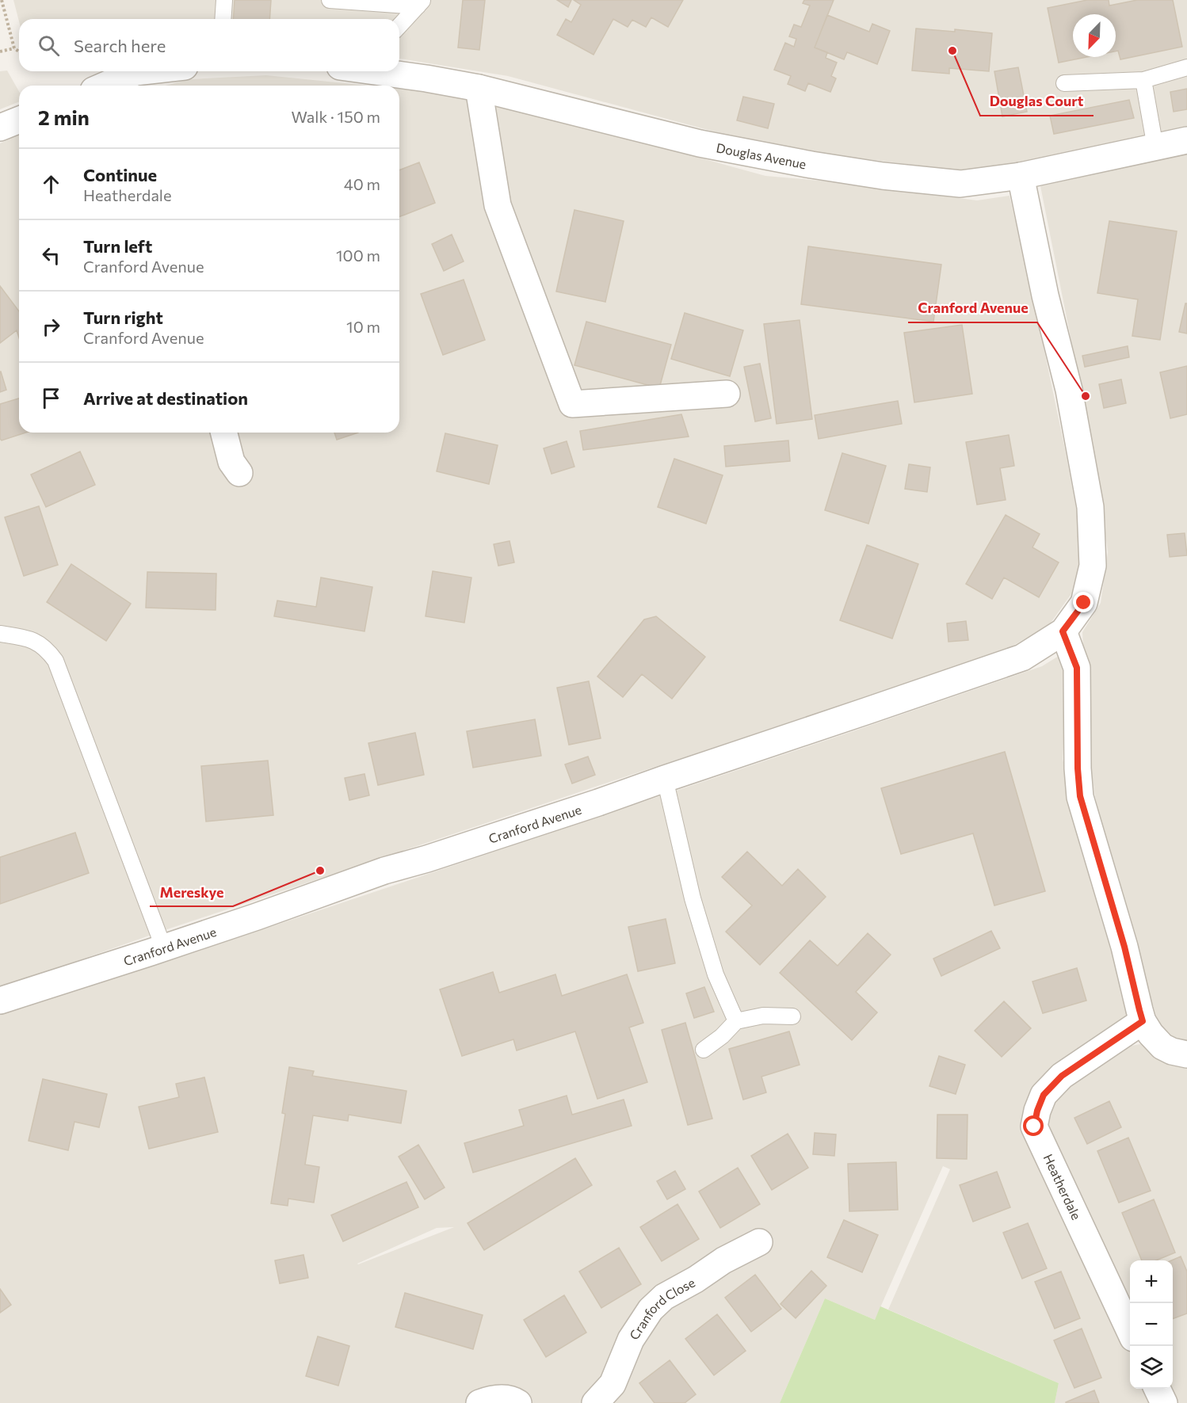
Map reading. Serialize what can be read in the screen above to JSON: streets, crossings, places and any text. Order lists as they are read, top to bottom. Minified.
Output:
{"streets":{"street":["Douglas Avenue","Cranford Avenue","Heatherdale","Cranford Close"]},"crossings":[["Douglas Avenue","Cranford Avenue"]],"places":["Douglas Court","Cranford Avenue","Mereskye"],"north":"bottom left","page":{"search":"Search here","heading":["2 min","Walk · 150 m"],"list":[["Continue","Heatherdale","40 m"],["Turn left","Cranford Avenue","100 m"],["Turn right","Cranford Avenue","10 m"],"Arrive at destination"],"map_buttons":["+","−"]}}
